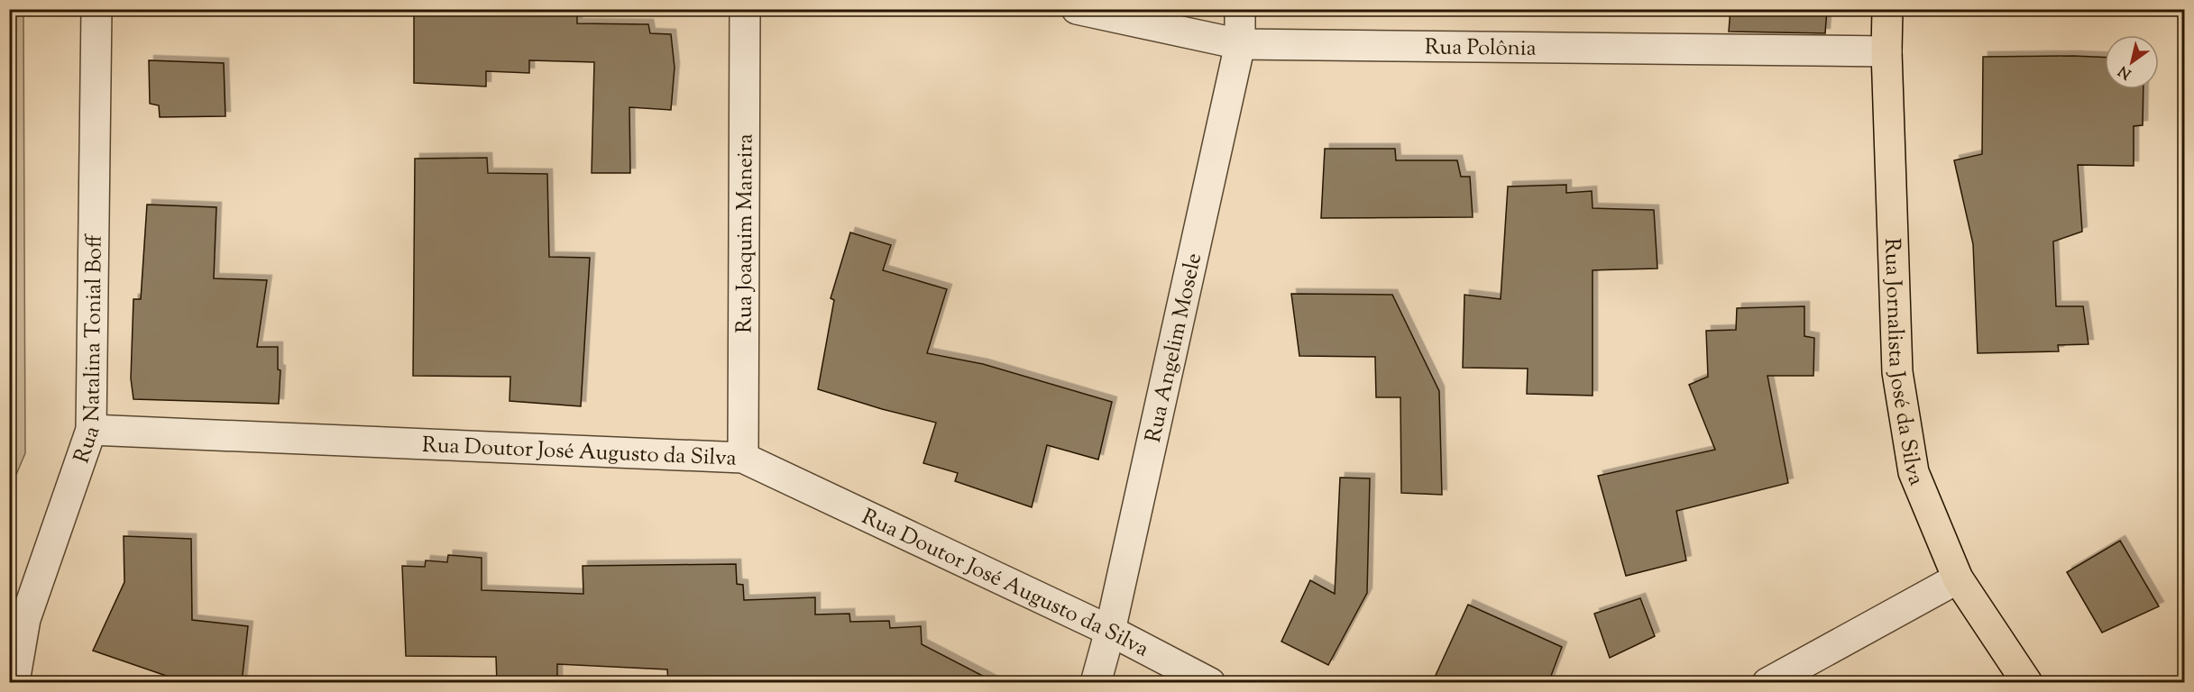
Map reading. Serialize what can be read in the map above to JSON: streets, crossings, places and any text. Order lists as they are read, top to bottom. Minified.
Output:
{"streets":{"main road":["Rua Jornalista José da Silva"],"street":["Rua Polônia","Rua Joaquim Maneira","Rua Angelim Mosele","Rua Natalina Tonial Boff","Rua Doutor José Augusto da Silva"]},"crossings":[["Rua Polônia","Rua Angelim Mosele"],["Rua Polônia","Rua Jornalista José da Silva"],["Rua Joaquim Maneira","Rua Doutor José Augusto da Silva"],["Rua Angelim Mosele","Rua Doutor José Augusto da Silva"],["Rua Natalina Tonial Boff","Rua Doutor José Augusto da Silva"]],"north":"bottom left"}
